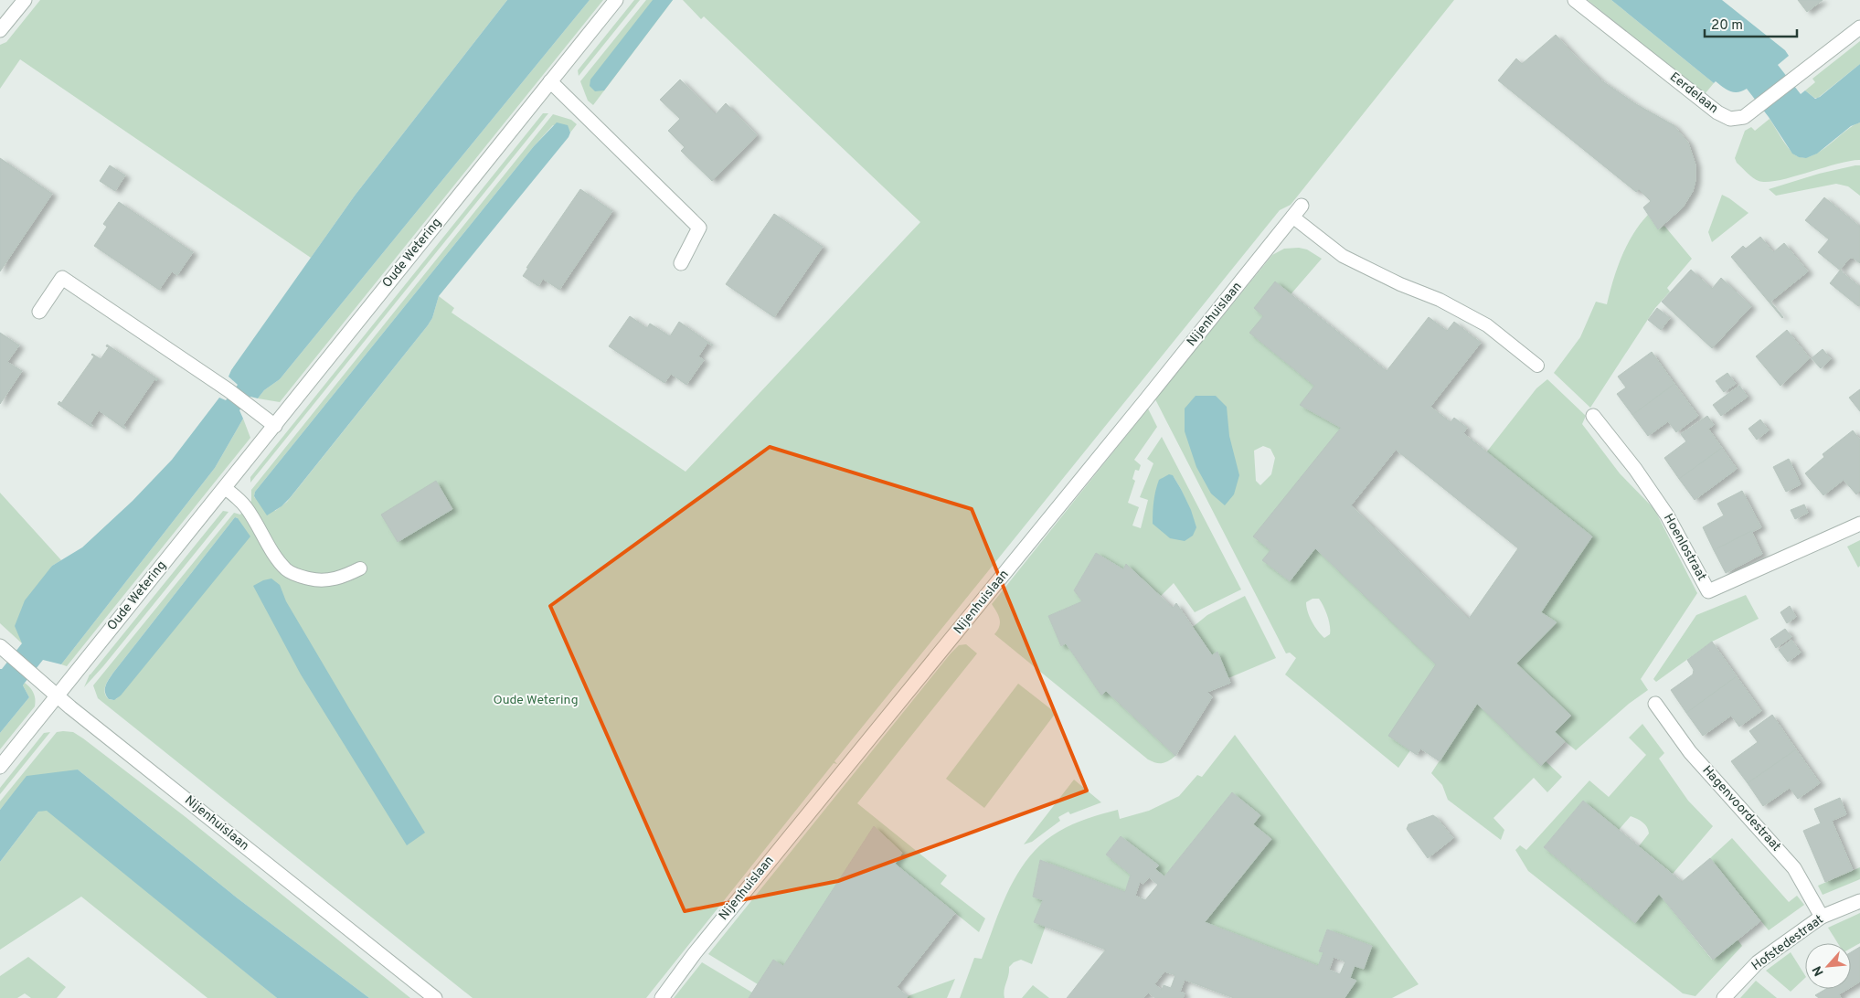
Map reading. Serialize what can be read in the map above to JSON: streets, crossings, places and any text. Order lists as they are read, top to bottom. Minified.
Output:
{"streets":{"street":["Eerdelaan","Oude Wetering","Nijenhuislaan","Hoenlostraat","Hagenvoordestraat","Hofstedestraat"]},"crossings":[["Oude Wetering","Nijenhuislaan"],["Hagenvoordestraat","Hofstedestraat"]],"parks":["Oude Wetering"],"scale_bar":"20 m","north":"bottom left"}
